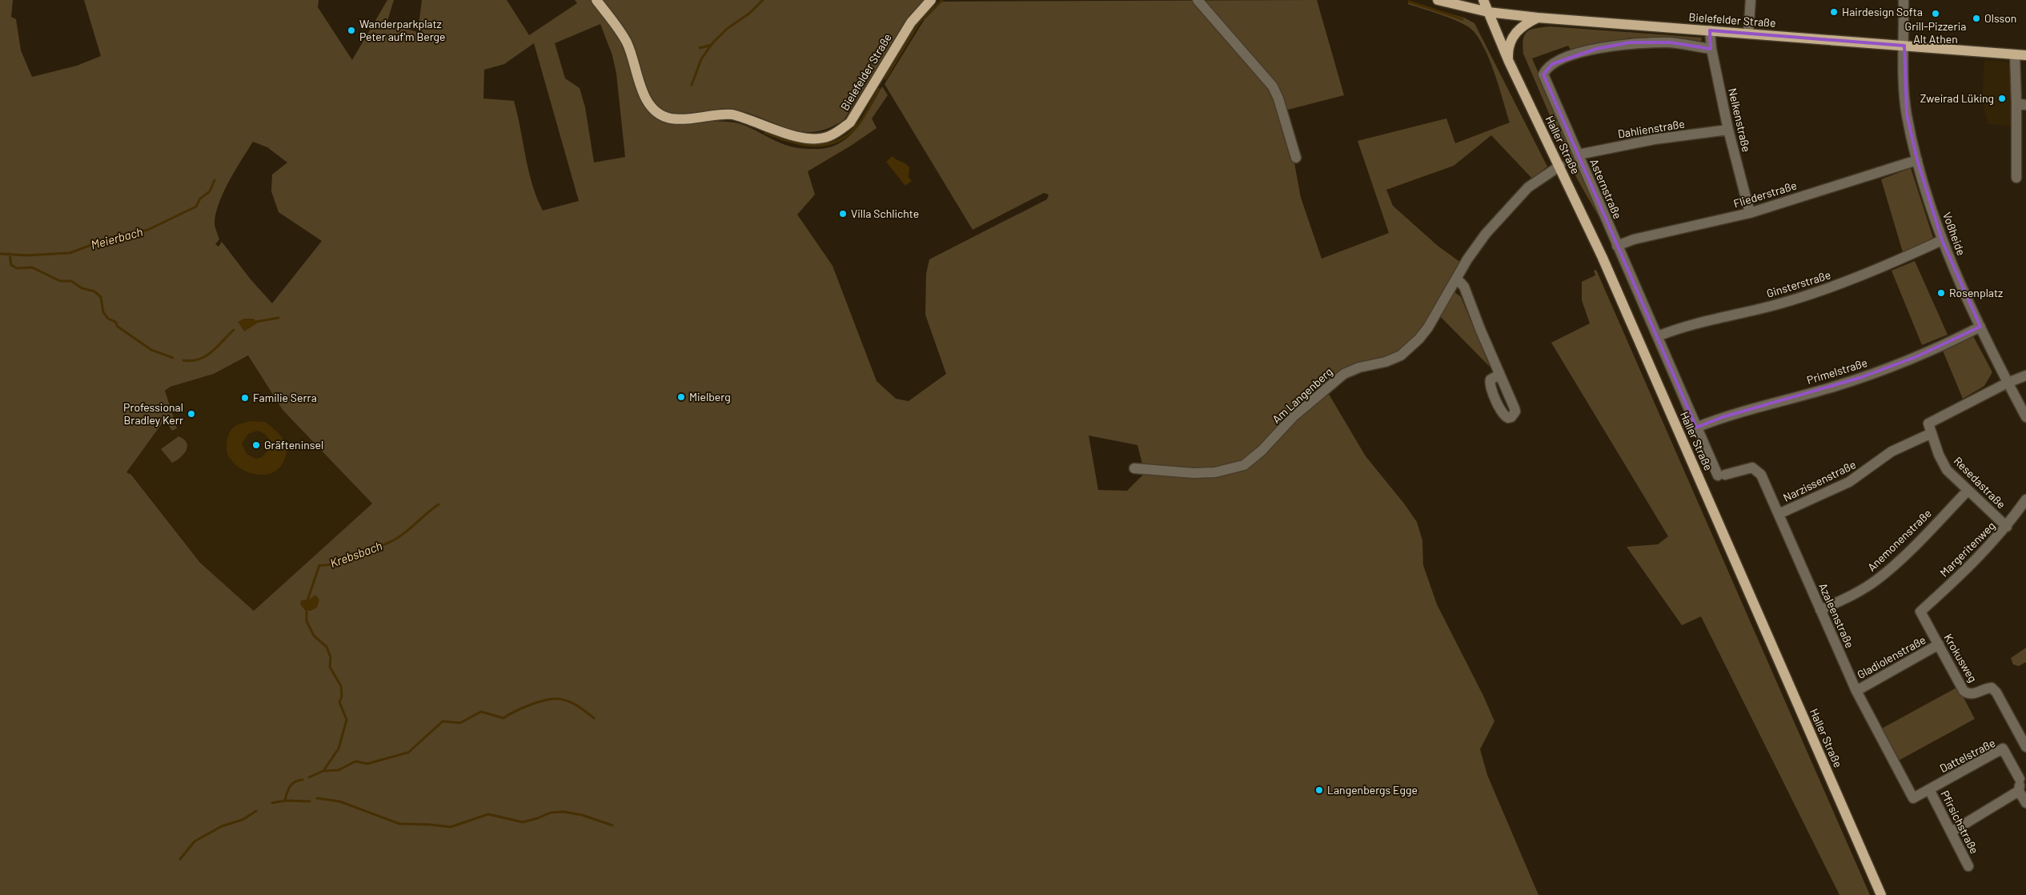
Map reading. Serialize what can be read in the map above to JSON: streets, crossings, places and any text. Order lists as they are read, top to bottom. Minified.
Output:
{"streets":{"main road":["Bielefelder Straße","Haller Straße"],"street":["Nelkenstraße","Dahlienstraße","Asternstraße","Fliederstraße","Voßheide","Ginsterstraße","Primelstraße","Am Langenberg","Narzissenstraße","Resedastraße","Anemonenstraße","Margeritenweg","Azaleenstraße","Gladiolenstraße","Krokusweg","Dattelstraße","Pfirsichstraße"]},"crossings":[["Bielefelder Straße","Nelkenstraße"],["Bielefelder Straße","Haller Straße"],["Bielefelder Straße","Voßheide"],["Nelkenstraße","Dahlienstraße"],["Nelkenstraße","Asternstraße"],["Nelkenstraße","Fliederstraße"],["Dahlienstraße","Asternstraße"],["Haller Straße","Am Langenberg"],["Asternstraße","Fliederstraße"],["Asternstraße","Ginsterstraße"],["Asternstraße","Primelstraße"],["Asternstraße","Azaleenstraße"],["Fliederstraße","Voßheide"],["Voßheide","Ginsterstraße"],["Voßheide","Primelstraße"],["Narzissenstraße","Resedastraße"],["Narzissenstraße","Azaleenstraße"],["Resedastraße","Anemonenstraße"],["Resedastraße","Margeritenweg"],["Anemonenstraße","Azaleenstraße"],["Margeritenweg","Krokusweg"],["Azaleenstraße","Gladiolenstraße"],["Azaleenstraße","Dattelstraße"],["Gladiolenstraße","Krokusweg"],["Dattelstraße","Pfirsichstraße"]],"water":["Meierbach","Krebsbach"],"places":["Hairdesign Softa","Grill-Pizzeria Alt Athen","Olsson","Wanderparkplatz Peter auf'm Berge","Zweirad Lüking","Villa Schlichte","Rosenplatz","Mielberg","Familie Serra","Professional Bradley Kerr","Gräfteninsel","Langenbergs Egge"]}
